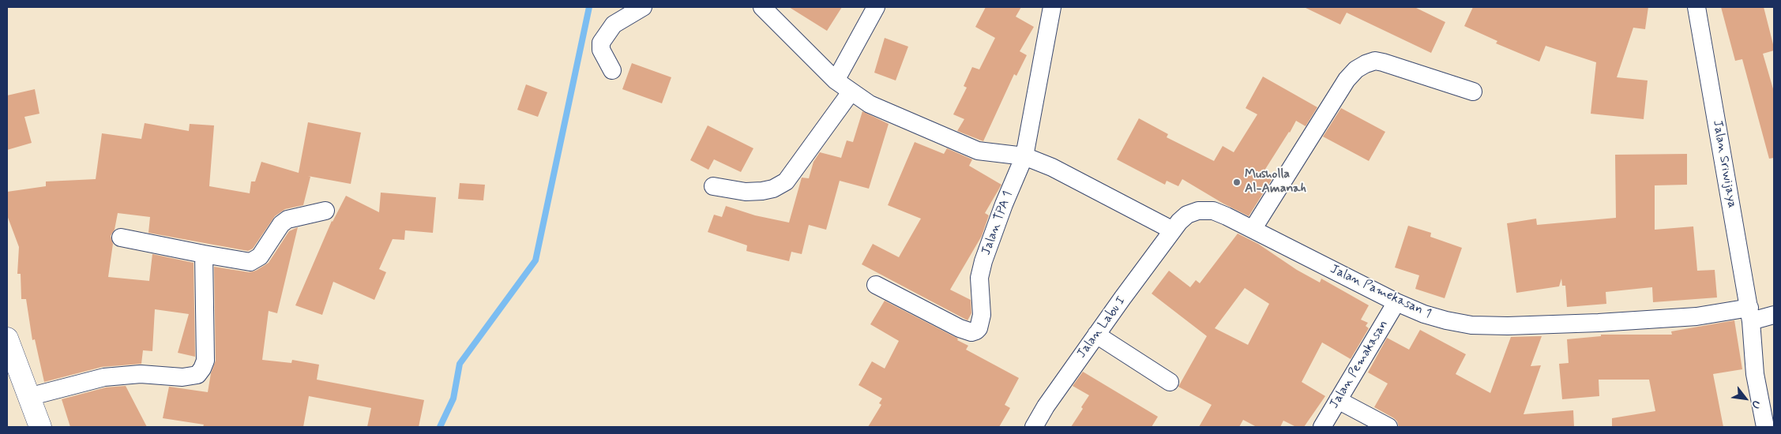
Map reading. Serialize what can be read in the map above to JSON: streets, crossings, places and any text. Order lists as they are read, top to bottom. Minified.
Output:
{"streets":{"street":["Jalan Sriwijaya","Jalan TPA 1","Jalan Pamekasan 1","Jalan Labu I","Jalan Pemakasan"]},"crossings":[["Jalan Sriwijaya","Jalan Pamekasan 1"],["Jalan Pamekasan 1","Jalan Labu I"],["Jalan Pamekasan 1","Jalan Pemakasan"]],"places":["Musholla Al-Amanah"],"north":"bottom right"}
